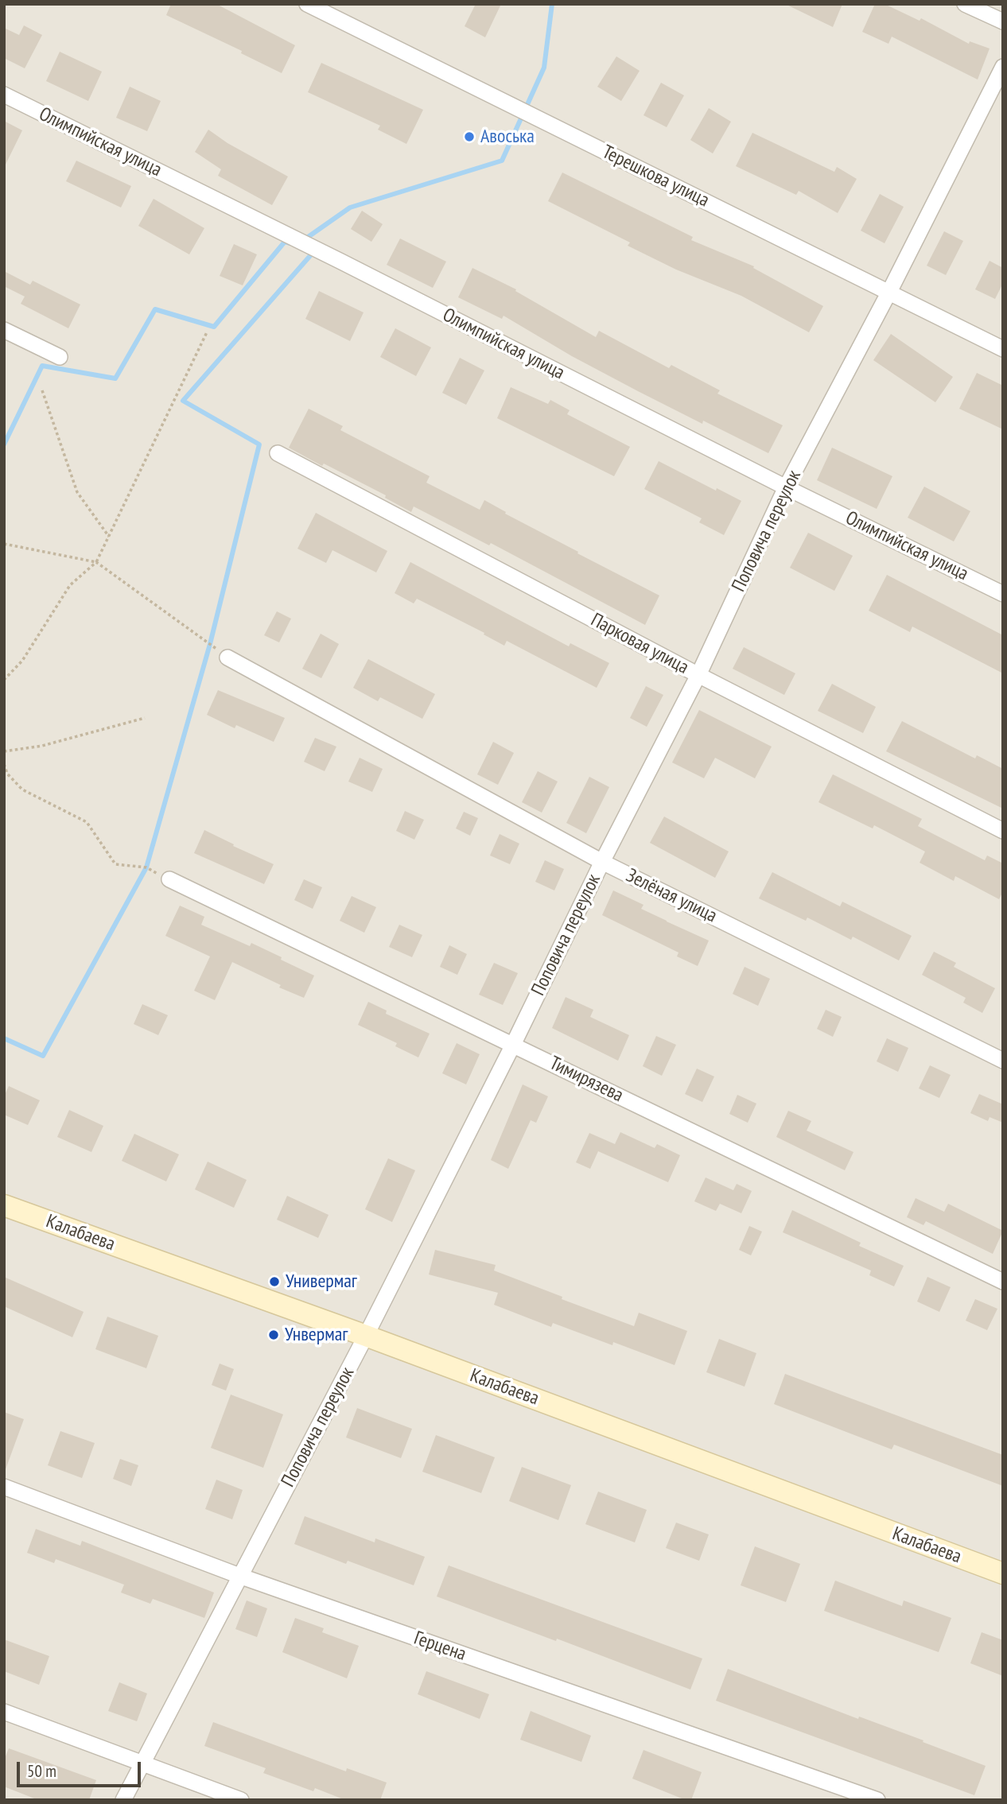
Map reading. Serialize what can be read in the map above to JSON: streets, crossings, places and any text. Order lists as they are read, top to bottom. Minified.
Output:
{"streets":{"street":["Олимпийская улица","Терешкова улица","Поповича переулок","Парковая улица","Зелёная улица","Тимирязева","Калабаева","Герцена"]},"crossings":[["Олимпийская улица","Поповича переулок"],["Терешкова улица","Поповича переулок"],["Поповича переулок","Парковая улица"],["Поповича переулок","Зелёная улица"],["Поповича переулок","Тимирязева"],["Поповича переулок","Калабаева"],["Поповича переулок","Герцена"]],"places":["Авоська","Универмаг","Унвермаг"],"scale_bar":"50 m"}
